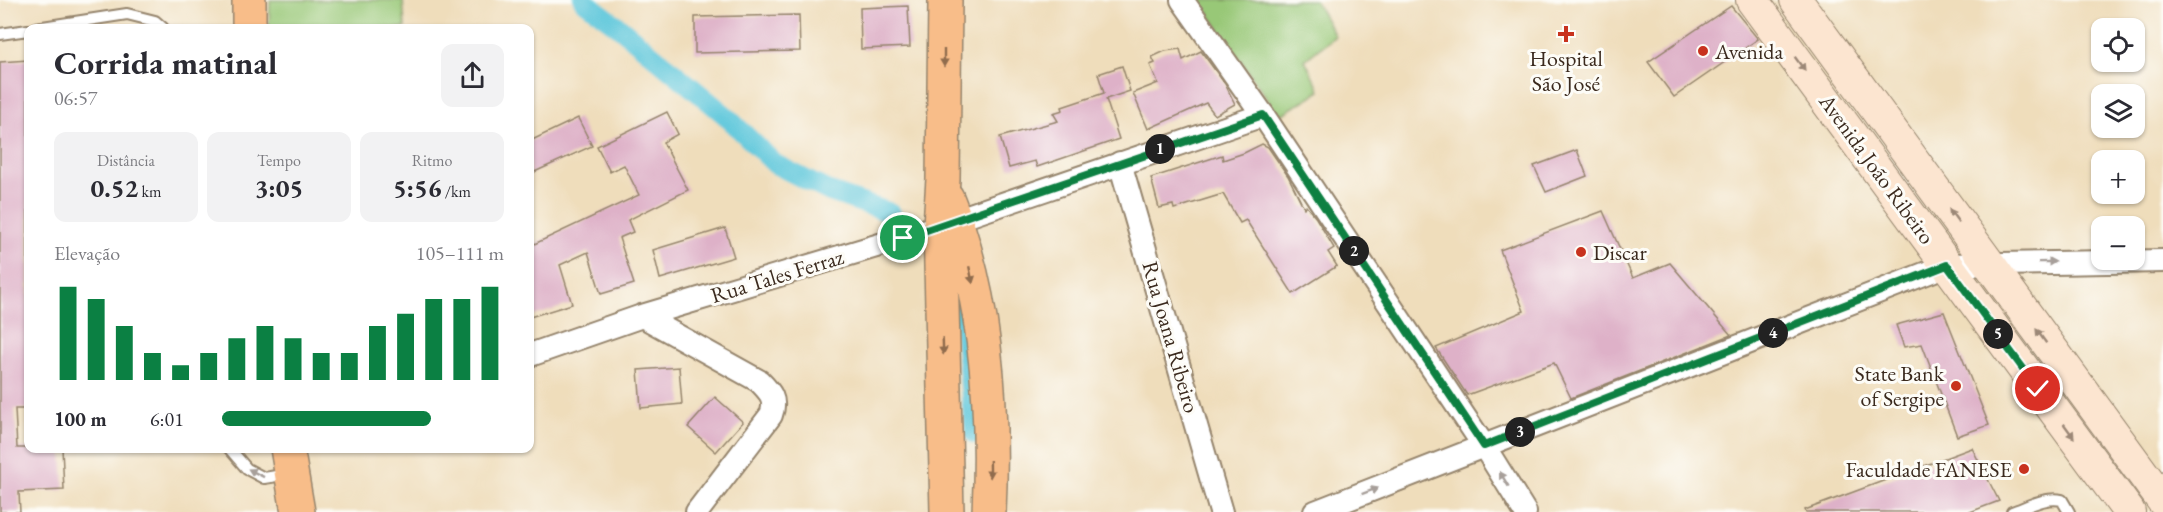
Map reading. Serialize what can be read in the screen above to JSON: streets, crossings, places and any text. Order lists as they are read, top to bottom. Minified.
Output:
{"streets":{"main road":["Avenida João Ribeiro"],"street":["Rua Tales Ferraz","Rua Joana Ribeiro"]},"crossings":[["Rua Tales Ferraz","Rua Joana Ribeiro"]],"places":{"health":["Hospital São José"],"other":["Avenida","Discar","State Bank of Sergipe","Faculdade FANESE"]},"page":{"map_buttons":["+","−"],"heading":["Corrida matinal","06:57"],"stats":[["Distância","0.52 km"],["Tempo","3:05"],["Ritmo","5:56 /km"]],"pins":["1","2","4","5","3"],"chart":["Elevação","105–111 m"],"list":[{"name":"100 m","note":"6:01"}]}}
